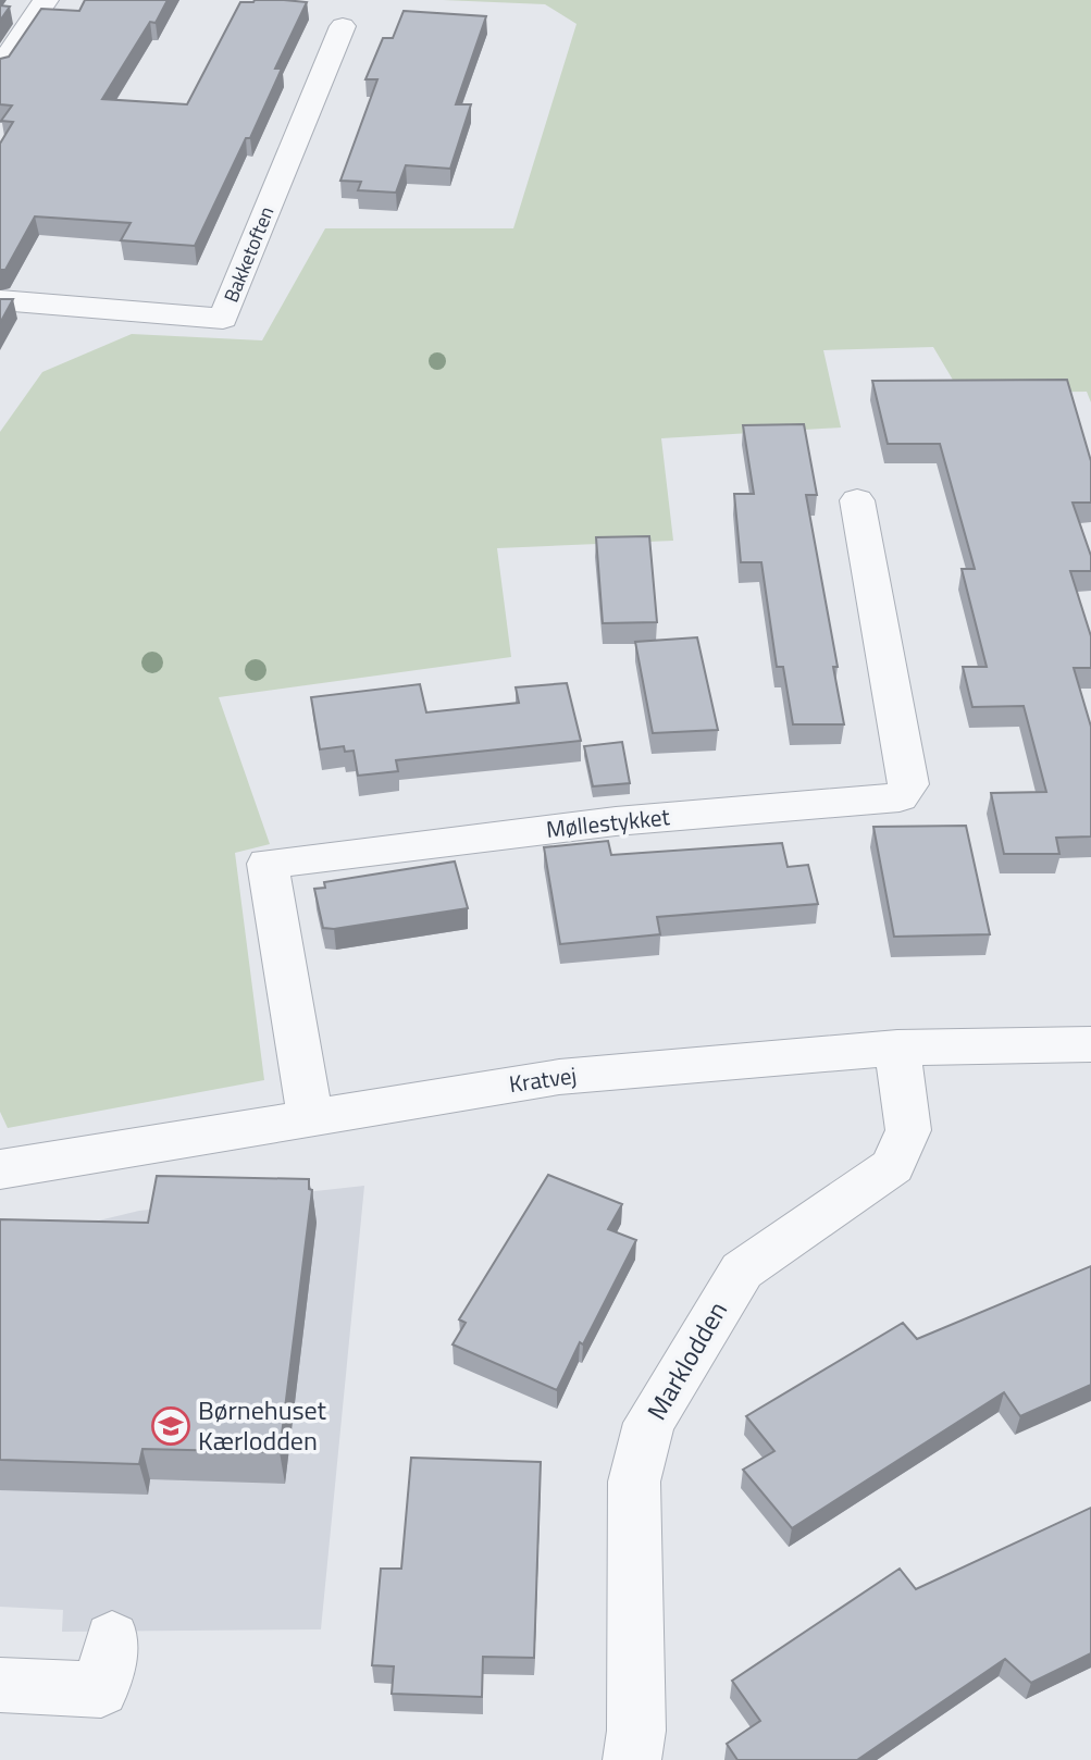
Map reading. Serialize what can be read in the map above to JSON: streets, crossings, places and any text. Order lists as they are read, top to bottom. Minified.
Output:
{"streets":{"street":["Bakketoften","Møllestykket","Kratvej","Marklodden"]},"crossings":[["Møllestykket","Kratvej"],["Kratvej","Marklodden"]],"places":{"school or university":["Børnehuset Kærlodden"]}}
